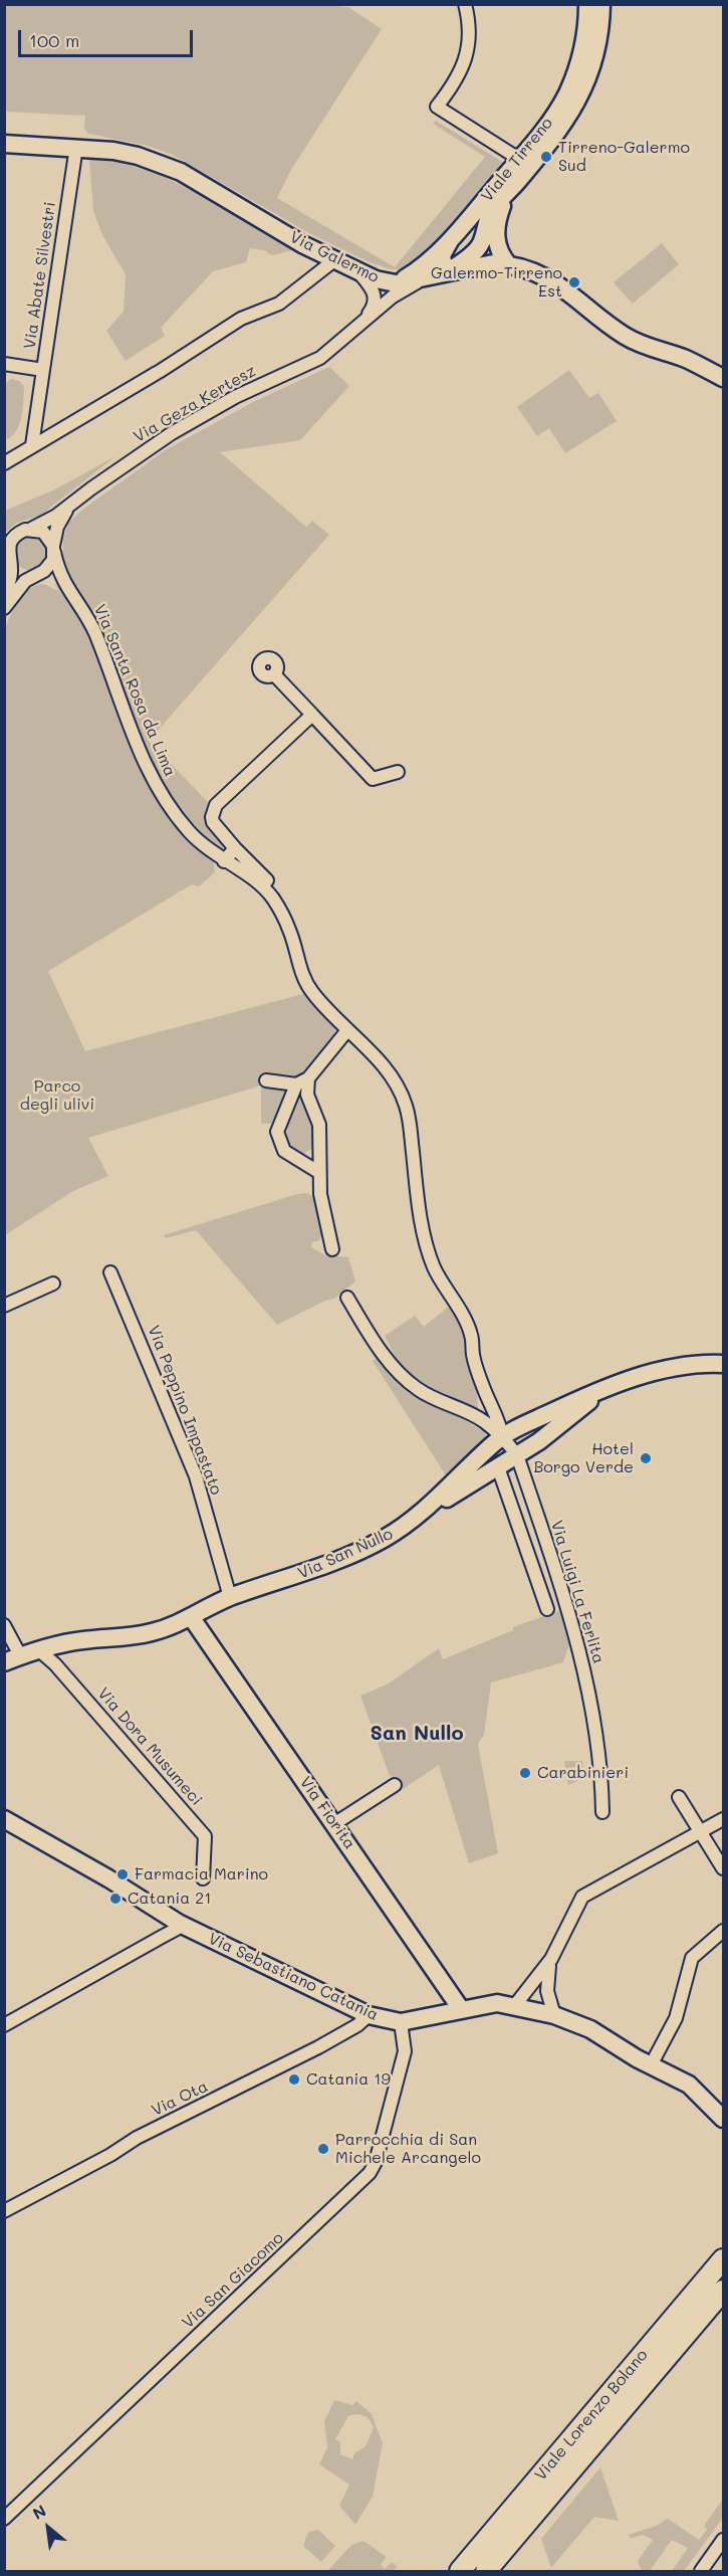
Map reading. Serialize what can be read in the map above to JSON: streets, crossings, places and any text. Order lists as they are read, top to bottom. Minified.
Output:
{"streets":{"main road":["Viale Tirreno","Via Galermo","Via San Nullo","Via Fiorita","Via Sebastiano Catania","Viale Lorenzo Bolano"],"street":["Via Abate Silvestri","Via Geza Kertesz","Via Santa Rosa da Lima","Via Peppino Impastato","Via Luigi La Ferlita","Via Dora Musumeci","Via Ota","Via San Giacomo"]},"crossings":[["Viale Tirreno","Via Galermo"],["Via Galermo","Via Abate Silvestri"],["Via Galermo","Via Geza Kertesz"],["Via Santa Rosa da Lima","Via San Nullo"],["Via Peppino Impastato","Via San Nullo"],["Via San Nullo","Via Dora Musumeci"],["Via San Nullo","Via Fiorita"],["Via Fiorita","Via Sebastiano Catania"],["Via Sebastiano Catania","Via Ota"],["Via Sebastiano Catania","Via San Giacomo"]],"districts":["San Nullo"],"parks":["Parco degli ulivi"],"places":["Tirreno-Galermo Sud","Galermo-Tirreno Est","Hotel Borgo Verde","Carabinieri","Farmacia Marino","Catania 21","Catania 19","Parrocchia di San Michele Arcangelo"],"scale_bar":"100 m","north":"top left"}
